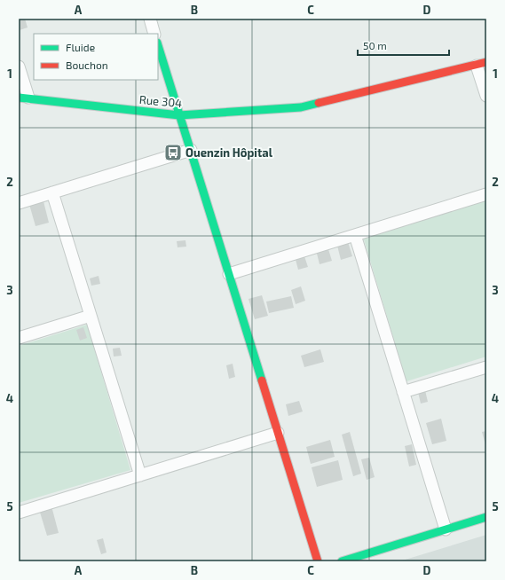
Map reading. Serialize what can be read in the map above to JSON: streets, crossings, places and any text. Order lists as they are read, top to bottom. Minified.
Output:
{"streets":{"street":["Rue 304"]},"places":{"bus stop":["Ouenzin Hôpital"]},"legend":["Fluide","Bouchon"],"scale_bar":"50 m","grid":{"columns":["A","B","C","D"],"rows":["1","2","3","4","5"]}}
